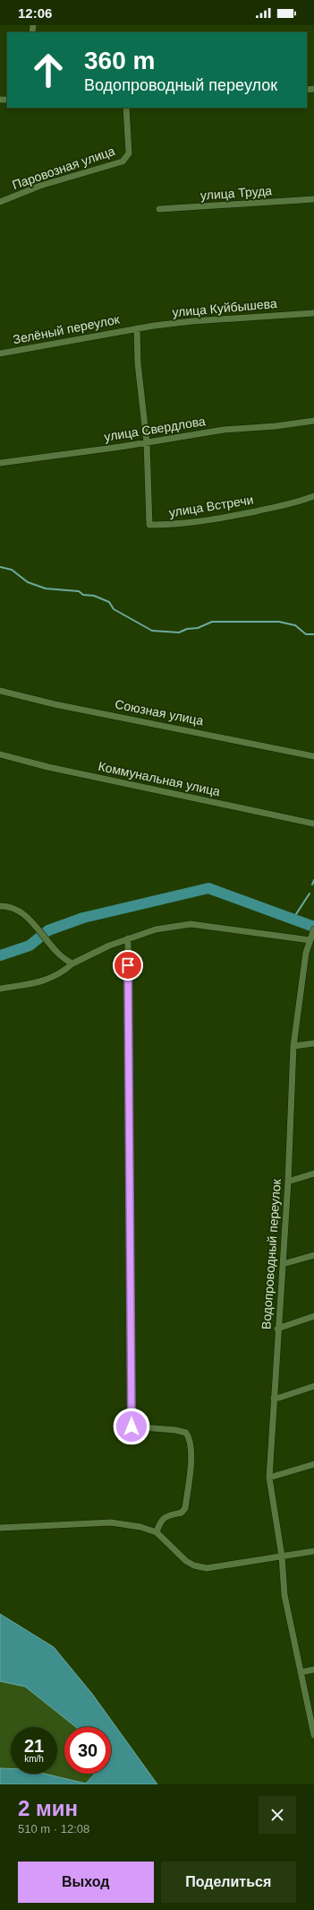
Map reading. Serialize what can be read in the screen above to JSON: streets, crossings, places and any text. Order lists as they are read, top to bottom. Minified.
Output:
{"streets":{"street":["Паровозная улица","улица Труда","улица Куйбышева","Зелёный переулок","улица Свердлова","улица Встречи","Союзная улица","Коммунальная улица","Водопроводный переулок"]},"crossings":[["улица Куйбышева","Зелёный переулок"],["улица Свердлова","улица Встречи"]],"page":{"status":"12:06","turn":["360 m","Водопроводный переулок"],"speed":"21 km/h","limit":"30","heading":["2 мин","510 m · 12:08"],"buttons":["Выход","Поделиться"]}}
